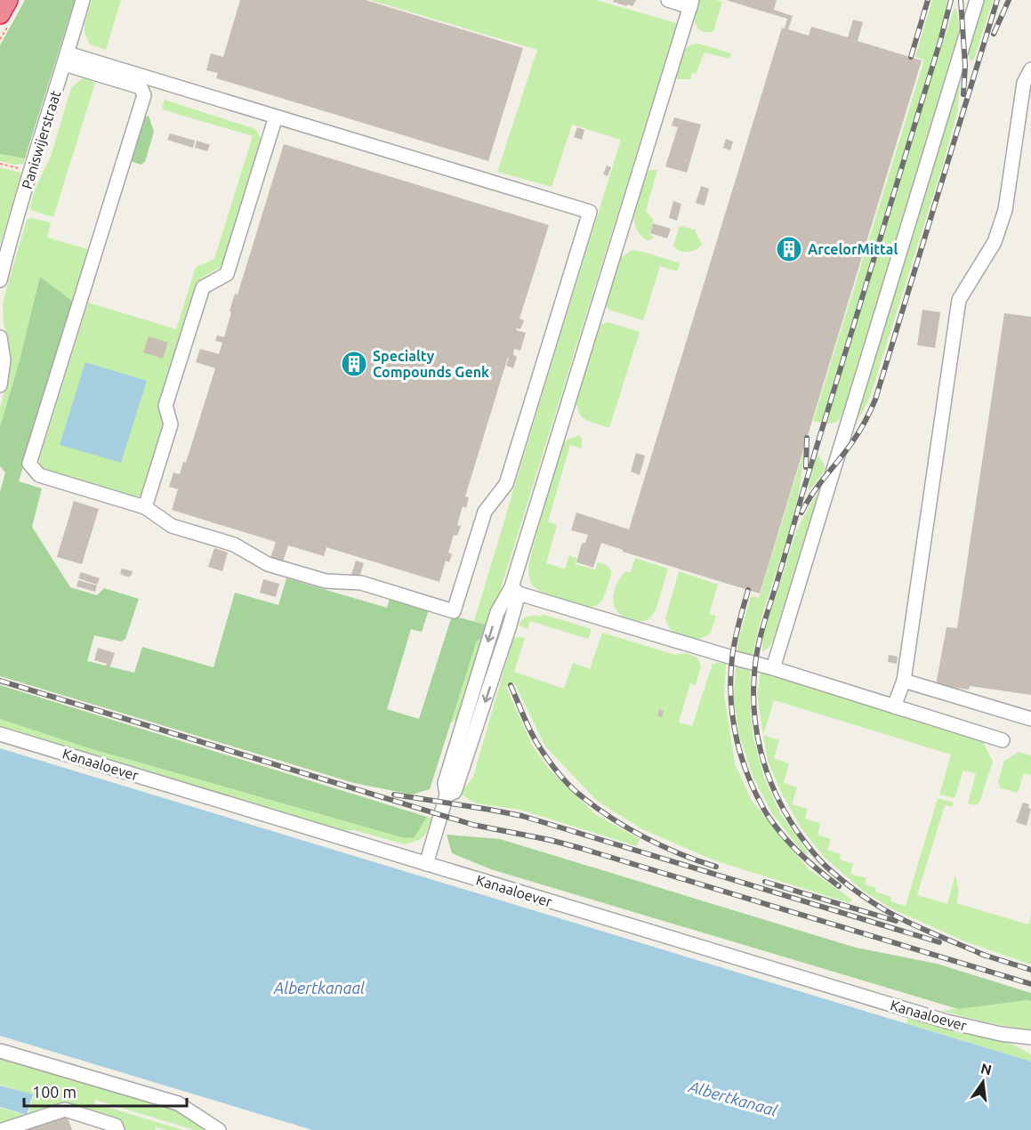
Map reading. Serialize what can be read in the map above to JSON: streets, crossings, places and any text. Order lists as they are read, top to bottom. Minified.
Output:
{"streets":{"street":["Paniswijerstraat","Kanaaloever"]},"water":["Albertkanaal"],"places":{"building":["ArcelorMittal","Specialty Compounds Genk"]},"scale_bar":"100 m","north":"top"}
